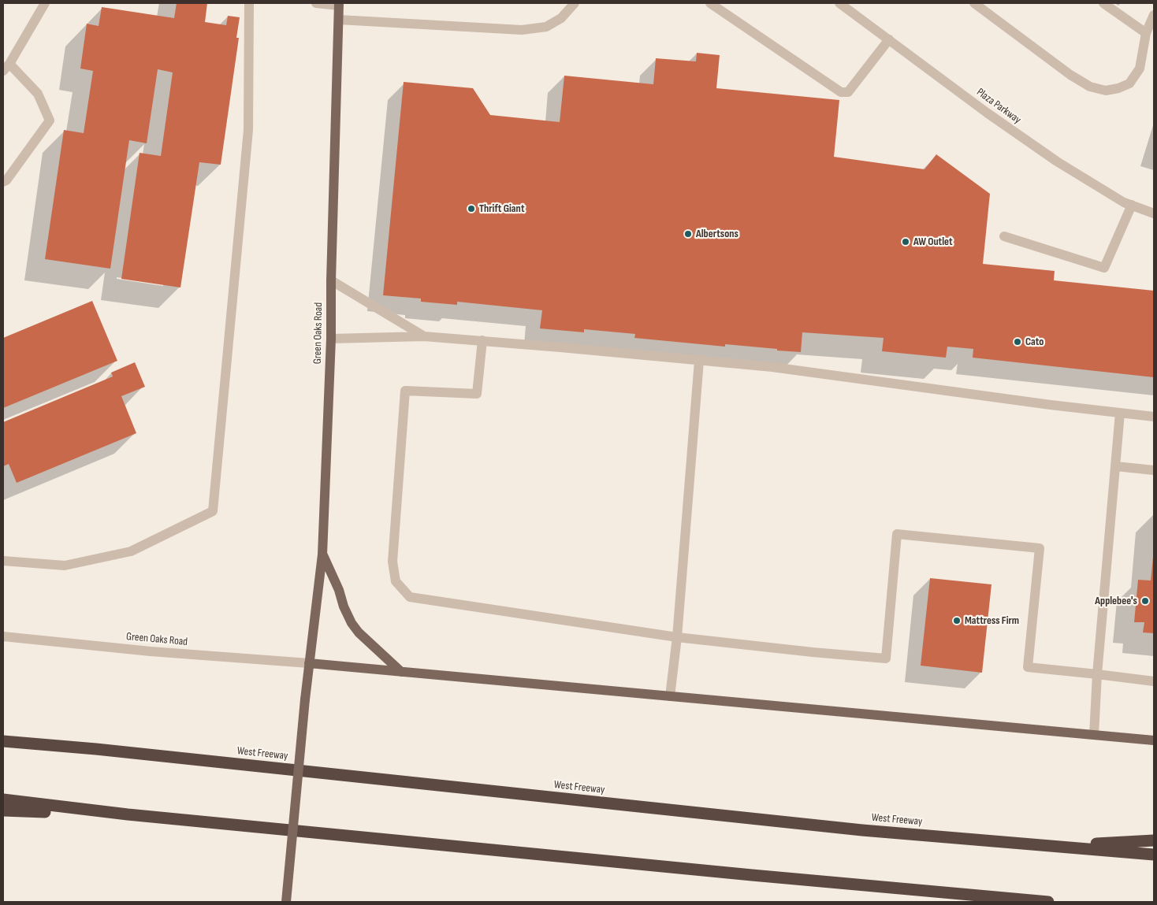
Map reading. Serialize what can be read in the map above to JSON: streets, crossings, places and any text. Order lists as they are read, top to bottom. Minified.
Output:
{"streets":{"highway":["West Freeway"],"main road":["Green Oaks Road"],"street":["Plaza Parkway"]},"places":["Thrift Giant","Albertsons","AW Outlet","Cato","Applebee's","Mattress Firm"]}
